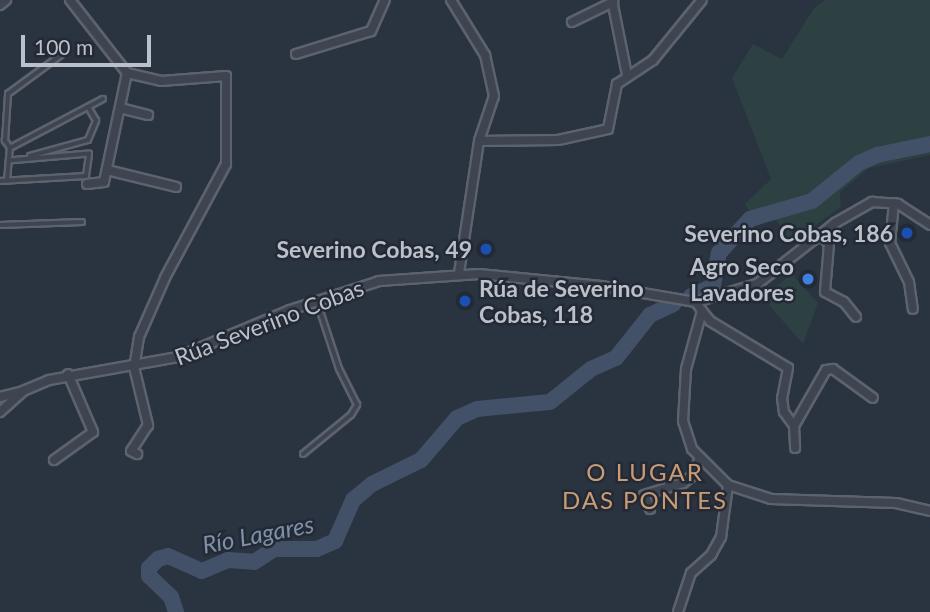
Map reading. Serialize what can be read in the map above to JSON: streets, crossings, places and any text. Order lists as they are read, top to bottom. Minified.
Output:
{"streets":{"street":["Rúa Severino Cobas"]},"districts":["O LUGAR DAS PONTES"],"water":["Río Lagares"],"places":["Severino Cobas, 186","Severino Cobas, 49","Agro Seco Lavadores","Rúa de Severino Cobas, 118"],"scale_bar":"100 m"}
